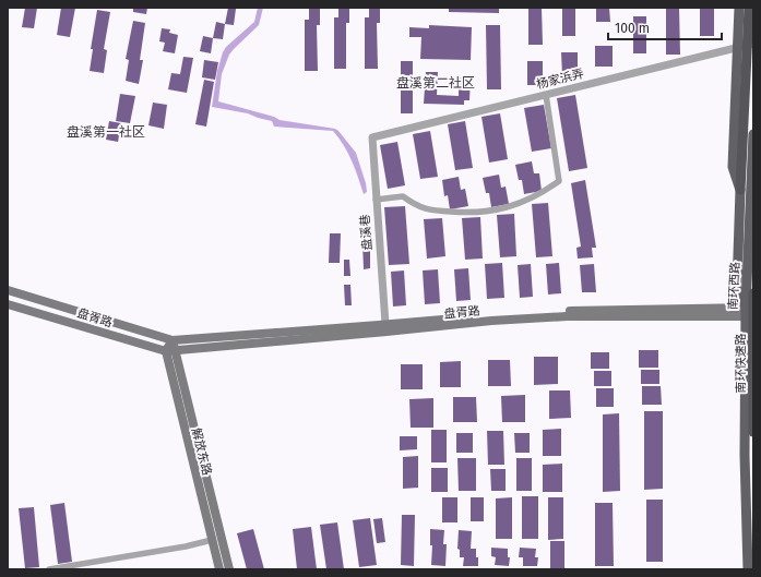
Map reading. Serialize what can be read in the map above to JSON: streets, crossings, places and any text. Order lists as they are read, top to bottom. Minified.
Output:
{"streets":{"highway":["南环快速路"],"main road":["南环西路","盘胥路","解放东路"],"street":["杨家浜弄","盘溪巷"]},"crossings":[["杨家浜弄","盘溪巷"],["盘溪巷","盘胥路"],["南环西路","盘胥路"],["盘胥路","解放东路"]],"districts":["盘溪第二社区","盘溪第一社区"],"scale_bar":"100 m"}
